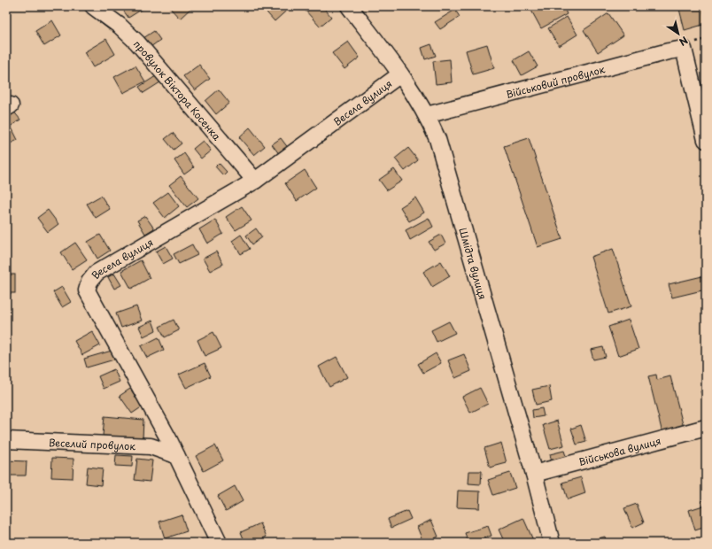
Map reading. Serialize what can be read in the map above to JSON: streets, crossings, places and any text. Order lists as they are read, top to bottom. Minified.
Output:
{"streets":{"street":["Військовий провулок","провулок Віктора Косенка","Весела вулиця","Шмідта вулиця","Веселий провулок","Військова вулиця"]},"crossings":[["Військовий провулок","Шмідта вулиця"],["провулок Віктора Косенка","Весела вулиця"],["Весела вулиця","Шмідта вулиця"],["Весела вулиця","Веселий провулок"],["Шмідта вулиця","Військова вулиця"]],"north":"bottom right"}
